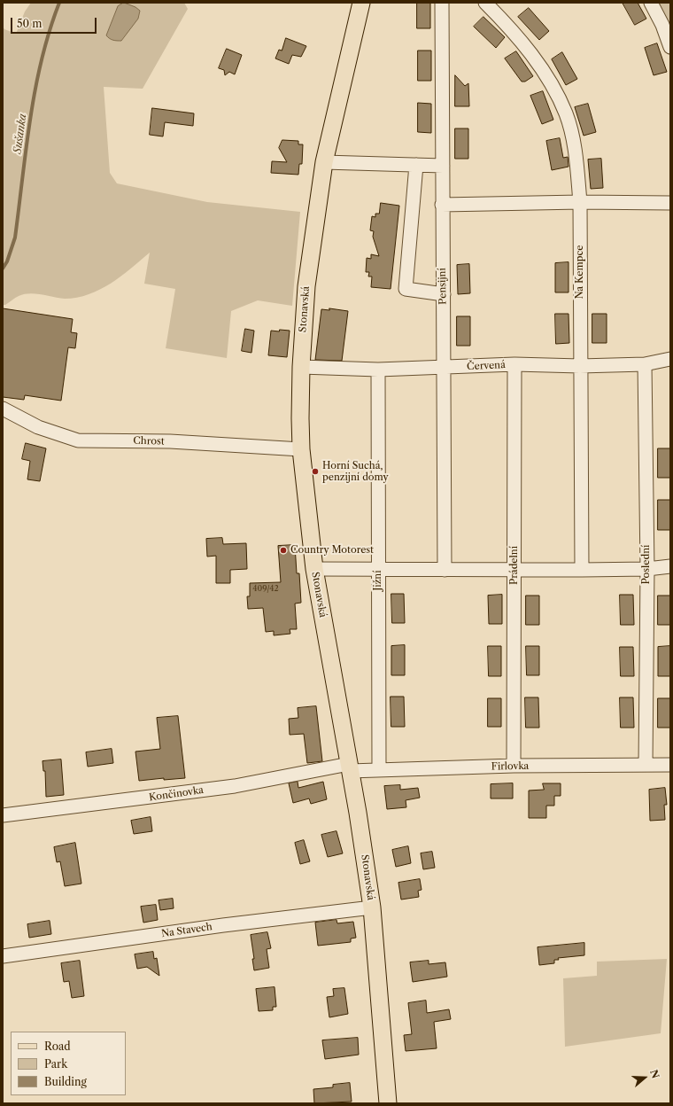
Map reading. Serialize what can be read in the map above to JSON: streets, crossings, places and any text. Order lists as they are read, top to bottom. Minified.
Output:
{"streets":{"main road":["Stonavská"],"street":["Na Kempce","Pensijní","Červená","Chrost","Poslední","Prádelní","Jižní","Firlovka","Končinovka","Na Stavech"]},"crossings":[["Na Kempce","Červená"],["Pensijní","Červená"],["Stonavská","Červená"],["Stonavská","Chrost"],["Stonavská","Firlovka"],["Stonavská","Končinovka"],["Stonavská","Na Stavech"],["Červená","Poslední"],["Červená","Prádelní"],["Červená","Jižní"],["Poslední","Firlovka"],["Prádelní","Firlovka"],["Jižní","Firlovka"],["Firlovka","Končinovka"]],"water":["Sušanka"],"places":["Horní Suchá, penzijní domy","Country Motorest"],"house_numbers":["409/42"],"legend":["Road","Park","Building"],"scale_bar":"50 m","north":"right"}
